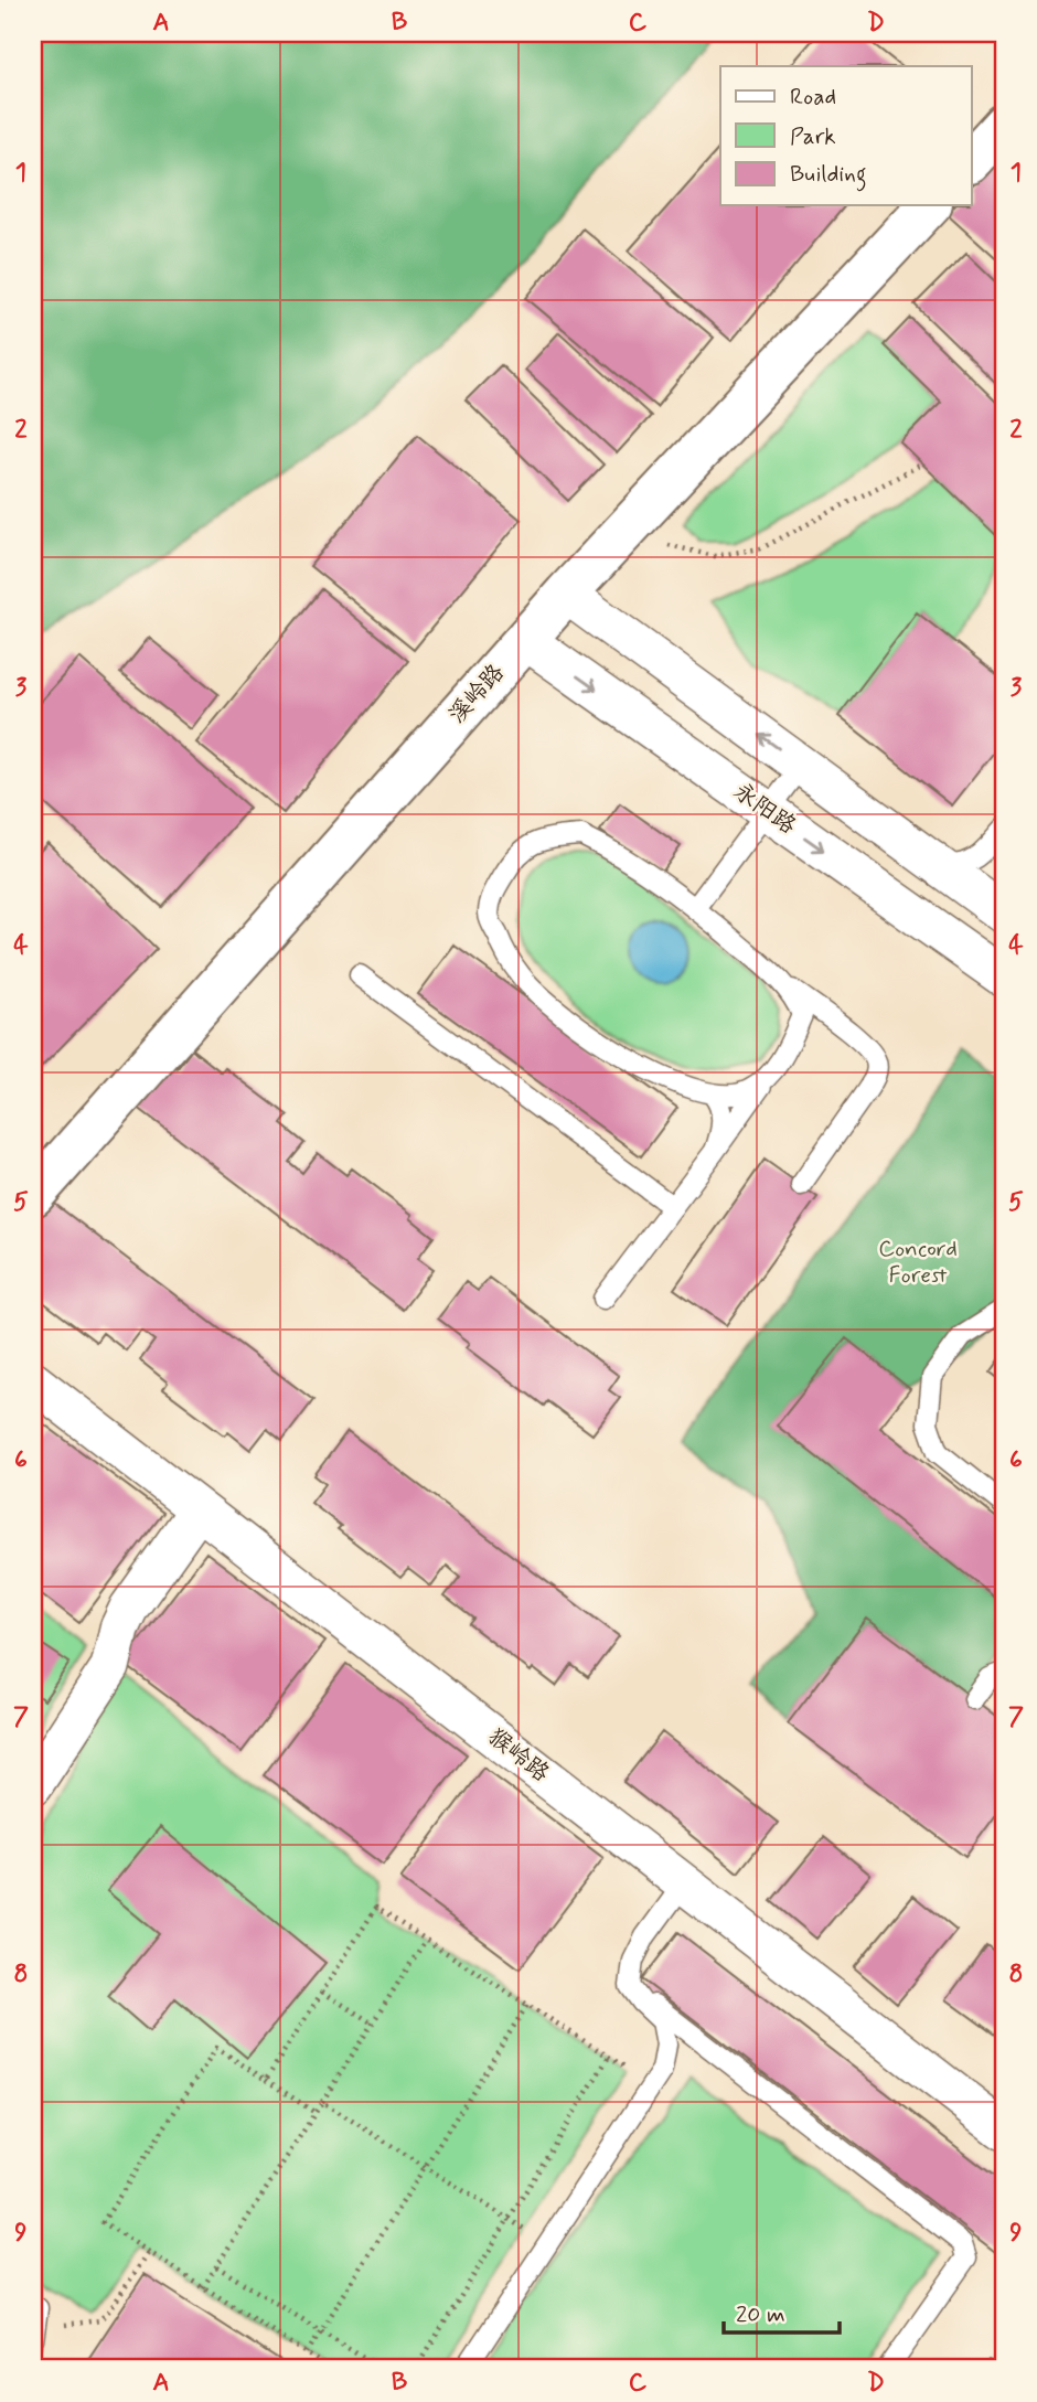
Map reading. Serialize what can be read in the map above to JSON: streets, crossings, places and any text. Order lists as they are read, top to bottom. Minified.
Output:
{"streets":{"street":["溪岭路","永阳路","猴岭路"]},"crossings":[["溪岭路","永阳路"]],"parks":["Concord Forest"],"legend":["Road","Park","Building"],"scale_bar":"20 m","grid":{"columns":["A","B","C","D"],"rows":["1","2","3","4","5","6","7","8","9"]}}
